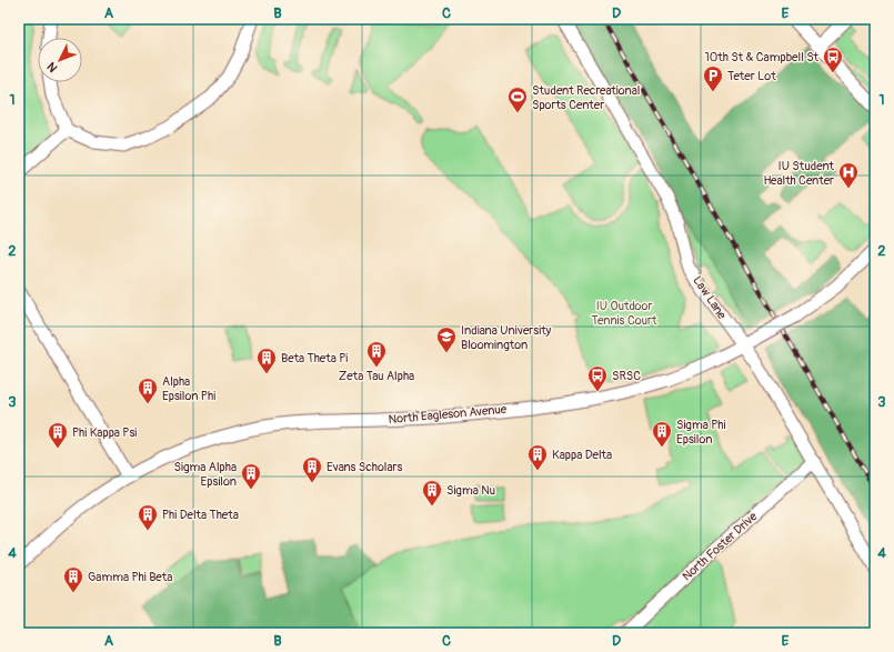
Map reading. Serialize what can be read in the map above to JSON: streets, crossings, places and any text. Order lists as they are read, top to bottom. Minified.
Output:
{"streets":{"street":["Law Lane","North Eagleson Avenue","North Foster Drive"]},"crossings":[["Law Lane","North Eagleson Avenue"],["Law Lane","North Foster Drive"]],"parks":["IU Outdoor Tennis Court"],"places":{"bus stop":["10th St & Campbell St","SRSC"],"parking":["Teter Lot"],"sports":["Student Recreational Sports Center"],"hospital":["IU Student Health Center"],"school or university":["Indiana University Bloomington"],"building":["Zeta Tau Alpha","Beta Theta Pi","Alpha Epsilon Phi","Sigma Phi Epsilon","Phi Kappa Psi","Kappa Delta","Evans Scholars","Sigma Alpha Epsilon","Sigma Nu","Phi Delta Theta","Gamma Phi Beta"]},"north":"bottom left","grid":{"columns":["A","B","C","D","E"],"rows":["1","2","3","4"]}}
